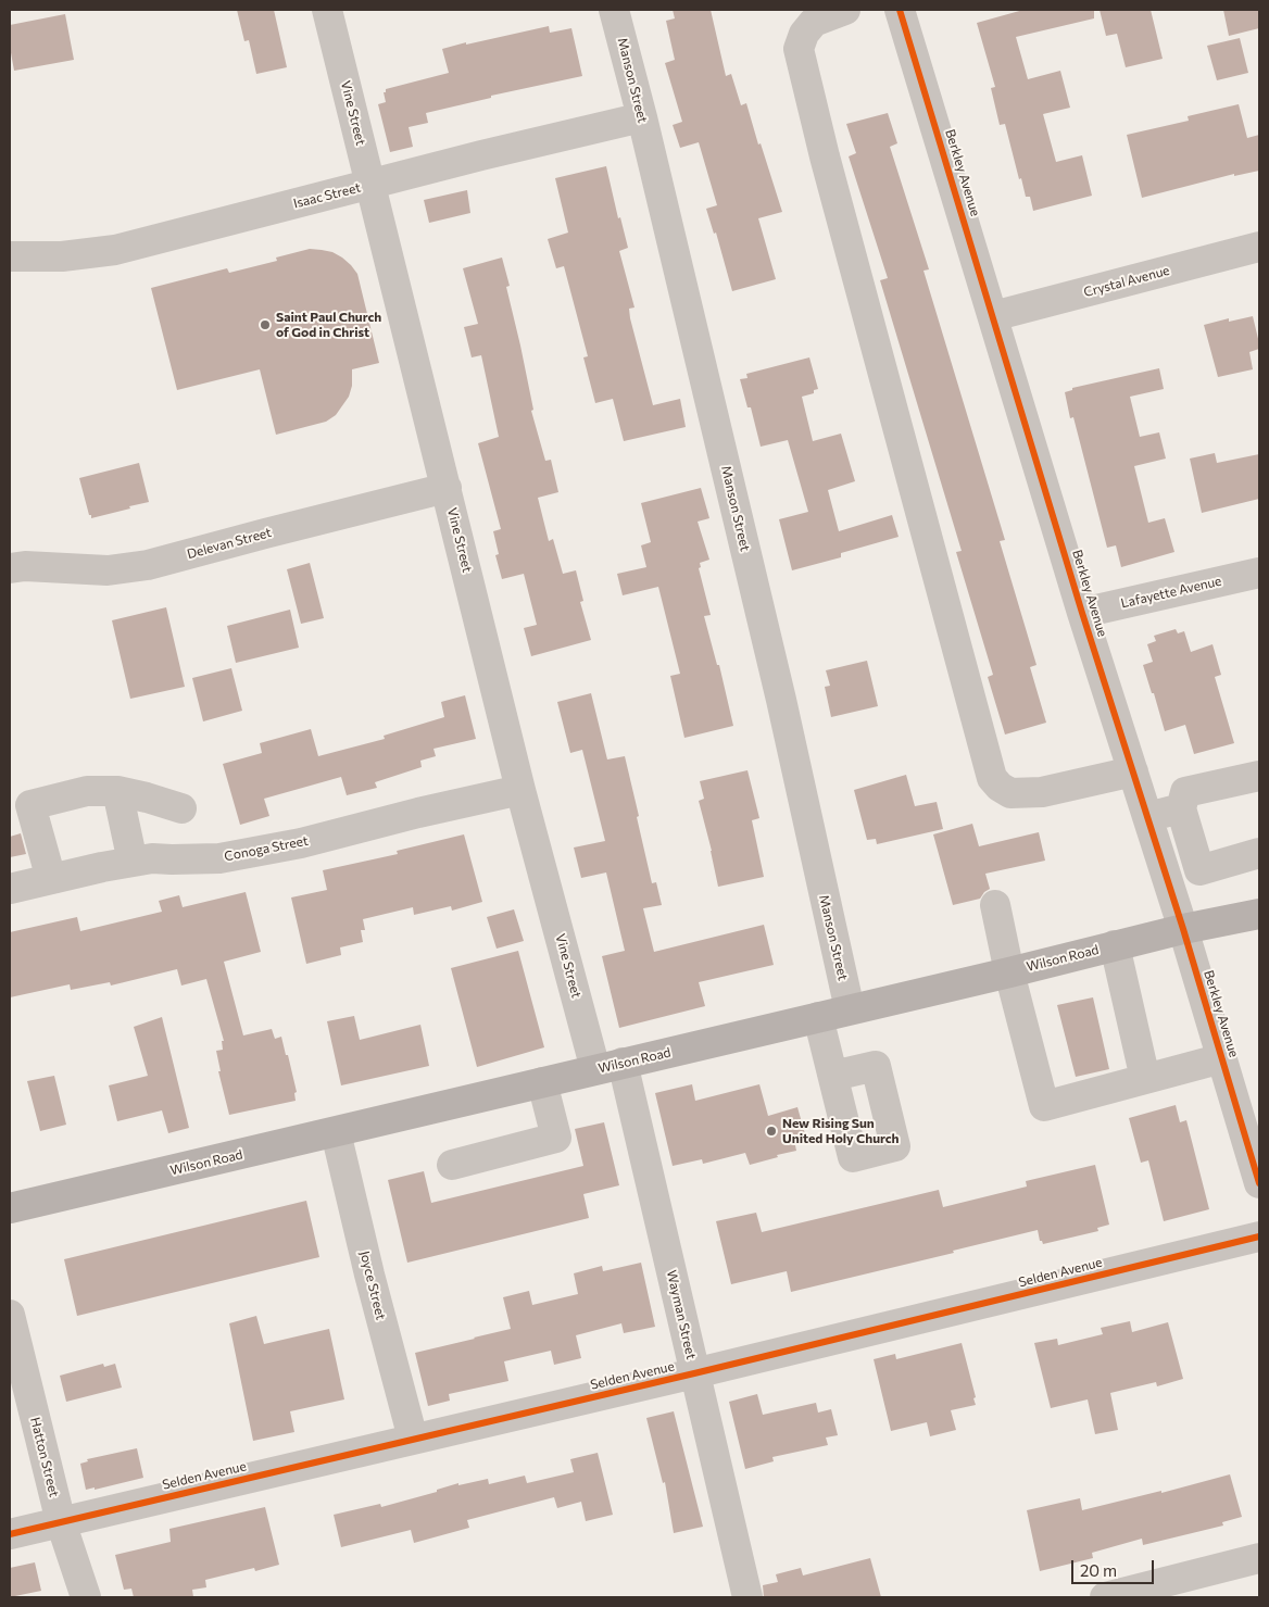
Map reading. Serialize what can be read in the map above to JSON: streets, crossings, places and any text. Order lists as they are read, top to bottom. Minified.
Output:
{"streets":{"main road":["Wilson Road"],"street":["Manson Street","Vine Street","Berkley Avenue","Isaac Street","Crystal Avenue","Delevan Street","Lafayette Avenue","Conoga Street","Selden Avenue","Joyce Street","Wayman Street","Hatton Street"]},"crossings":[["Manson Street","Isaac Street"],["Manson Street","Wilson Road"],["Vine Street","Isaac Street"],["Vine Street","Delevan Street"],["Vine Street","Conoga Street"],["Vine Street","Wilson Road"],["Vine Street","Wayman Street"],["Berkley Avenue","Crystal Avenue"],["Berkley Avenue","Lafayette Avenue"],["Berkley Avenue","Wilson Road"],["Wilson Road","Joyce Street"],["Wilson Road","Wayman Street"],["Selden Avenue","Joyce Street"],["Selden Avenue","Wayman Street"],["Selden Avenue","Hatton Street"]],"places":["Saint Paul Church of God in Christ","New Rising Sun United Holy Church"],"scale_bar":"20 m"}
